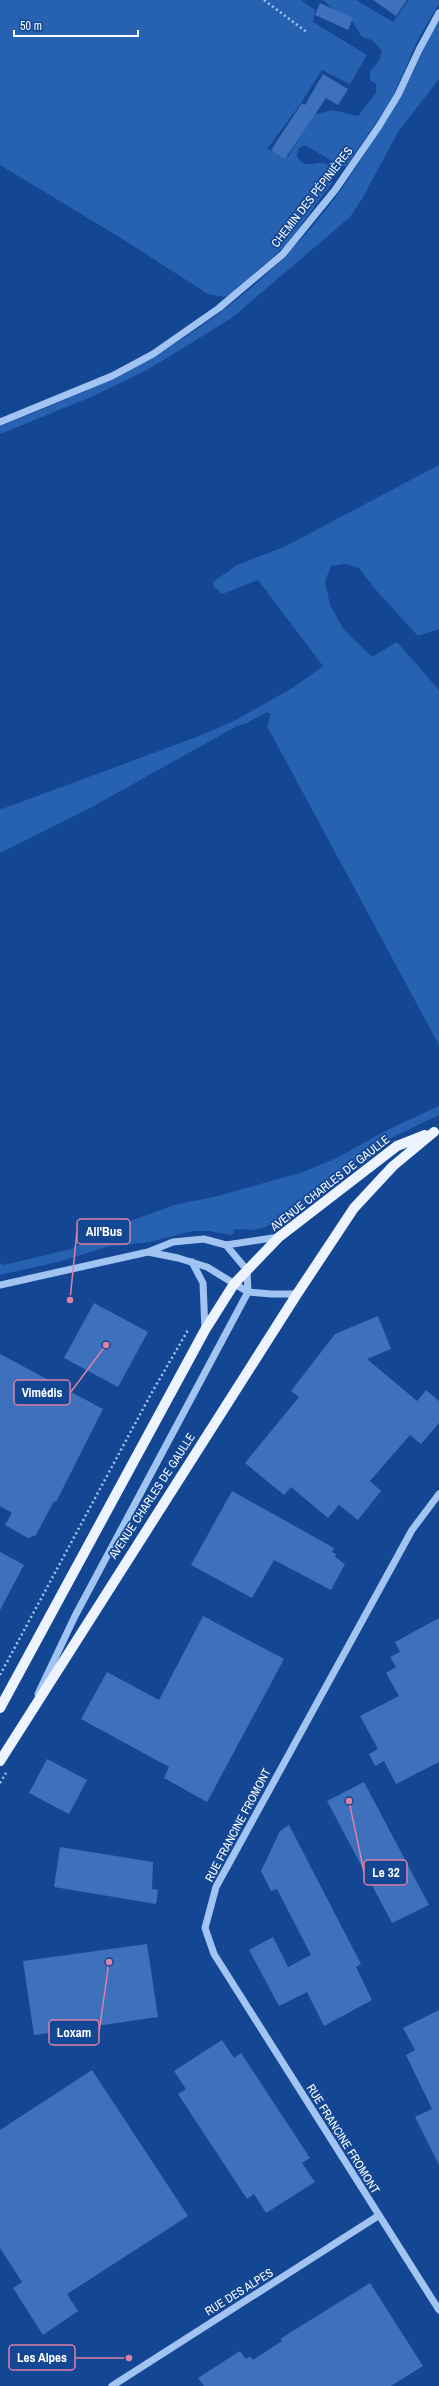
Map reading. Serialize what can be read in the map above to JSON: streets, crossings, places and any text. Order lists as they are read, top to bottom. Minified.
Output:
{"streets":{"main road":["AVENUE CHARLES DE GAULLE"],"street":["CHEMIN DES PÉPINIÈRES","RUE FRANCINE FROMONT","RUE DES ALPES"]},"crossings":[["RUE FRANCINE FROMONT","RUE DES ALPES"]],"places":["All'Bus","Vimédis","Le 32","Loxam","Les Alpes"],"scale_bar":"50 m"}
